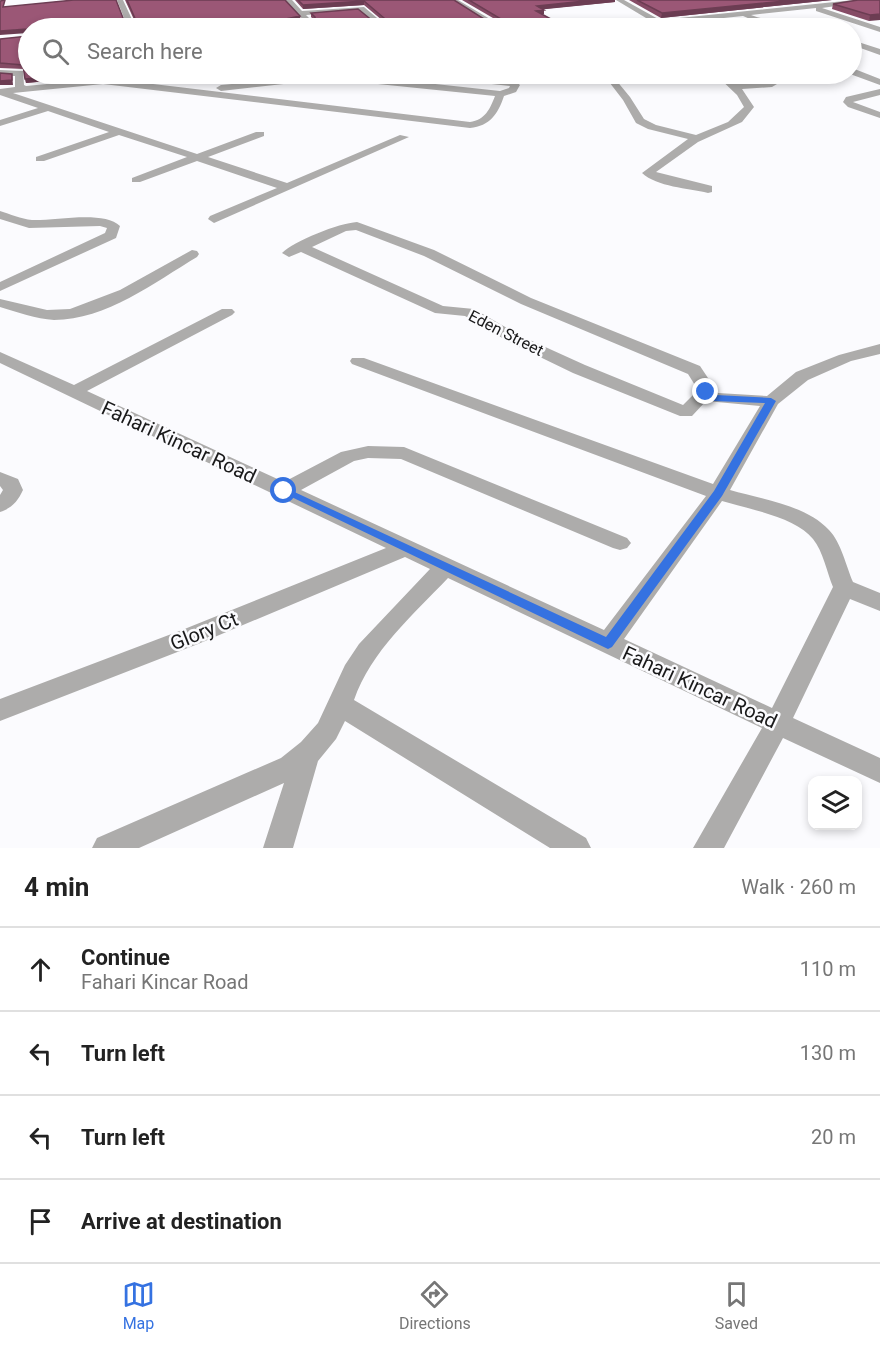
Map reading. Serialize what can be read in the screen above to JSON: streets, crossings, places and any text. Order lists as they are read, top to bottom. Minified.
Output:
{"streets":{"street":["Eden Street","Fahari Kincar Road","Glory Ct"]},"crossings":[["Fahari Kincar Road","Glory Ct"]],"page":{"search":"Search here","heading":["4 min","Walk · 260 m"],"list":[["Continue","Fahari Kincar Road","110 m"],["Turn left","130 m"],["Turn left","20 m"],"Arrive at destination"],"nav":["Map","Directions","Saved"]}}
